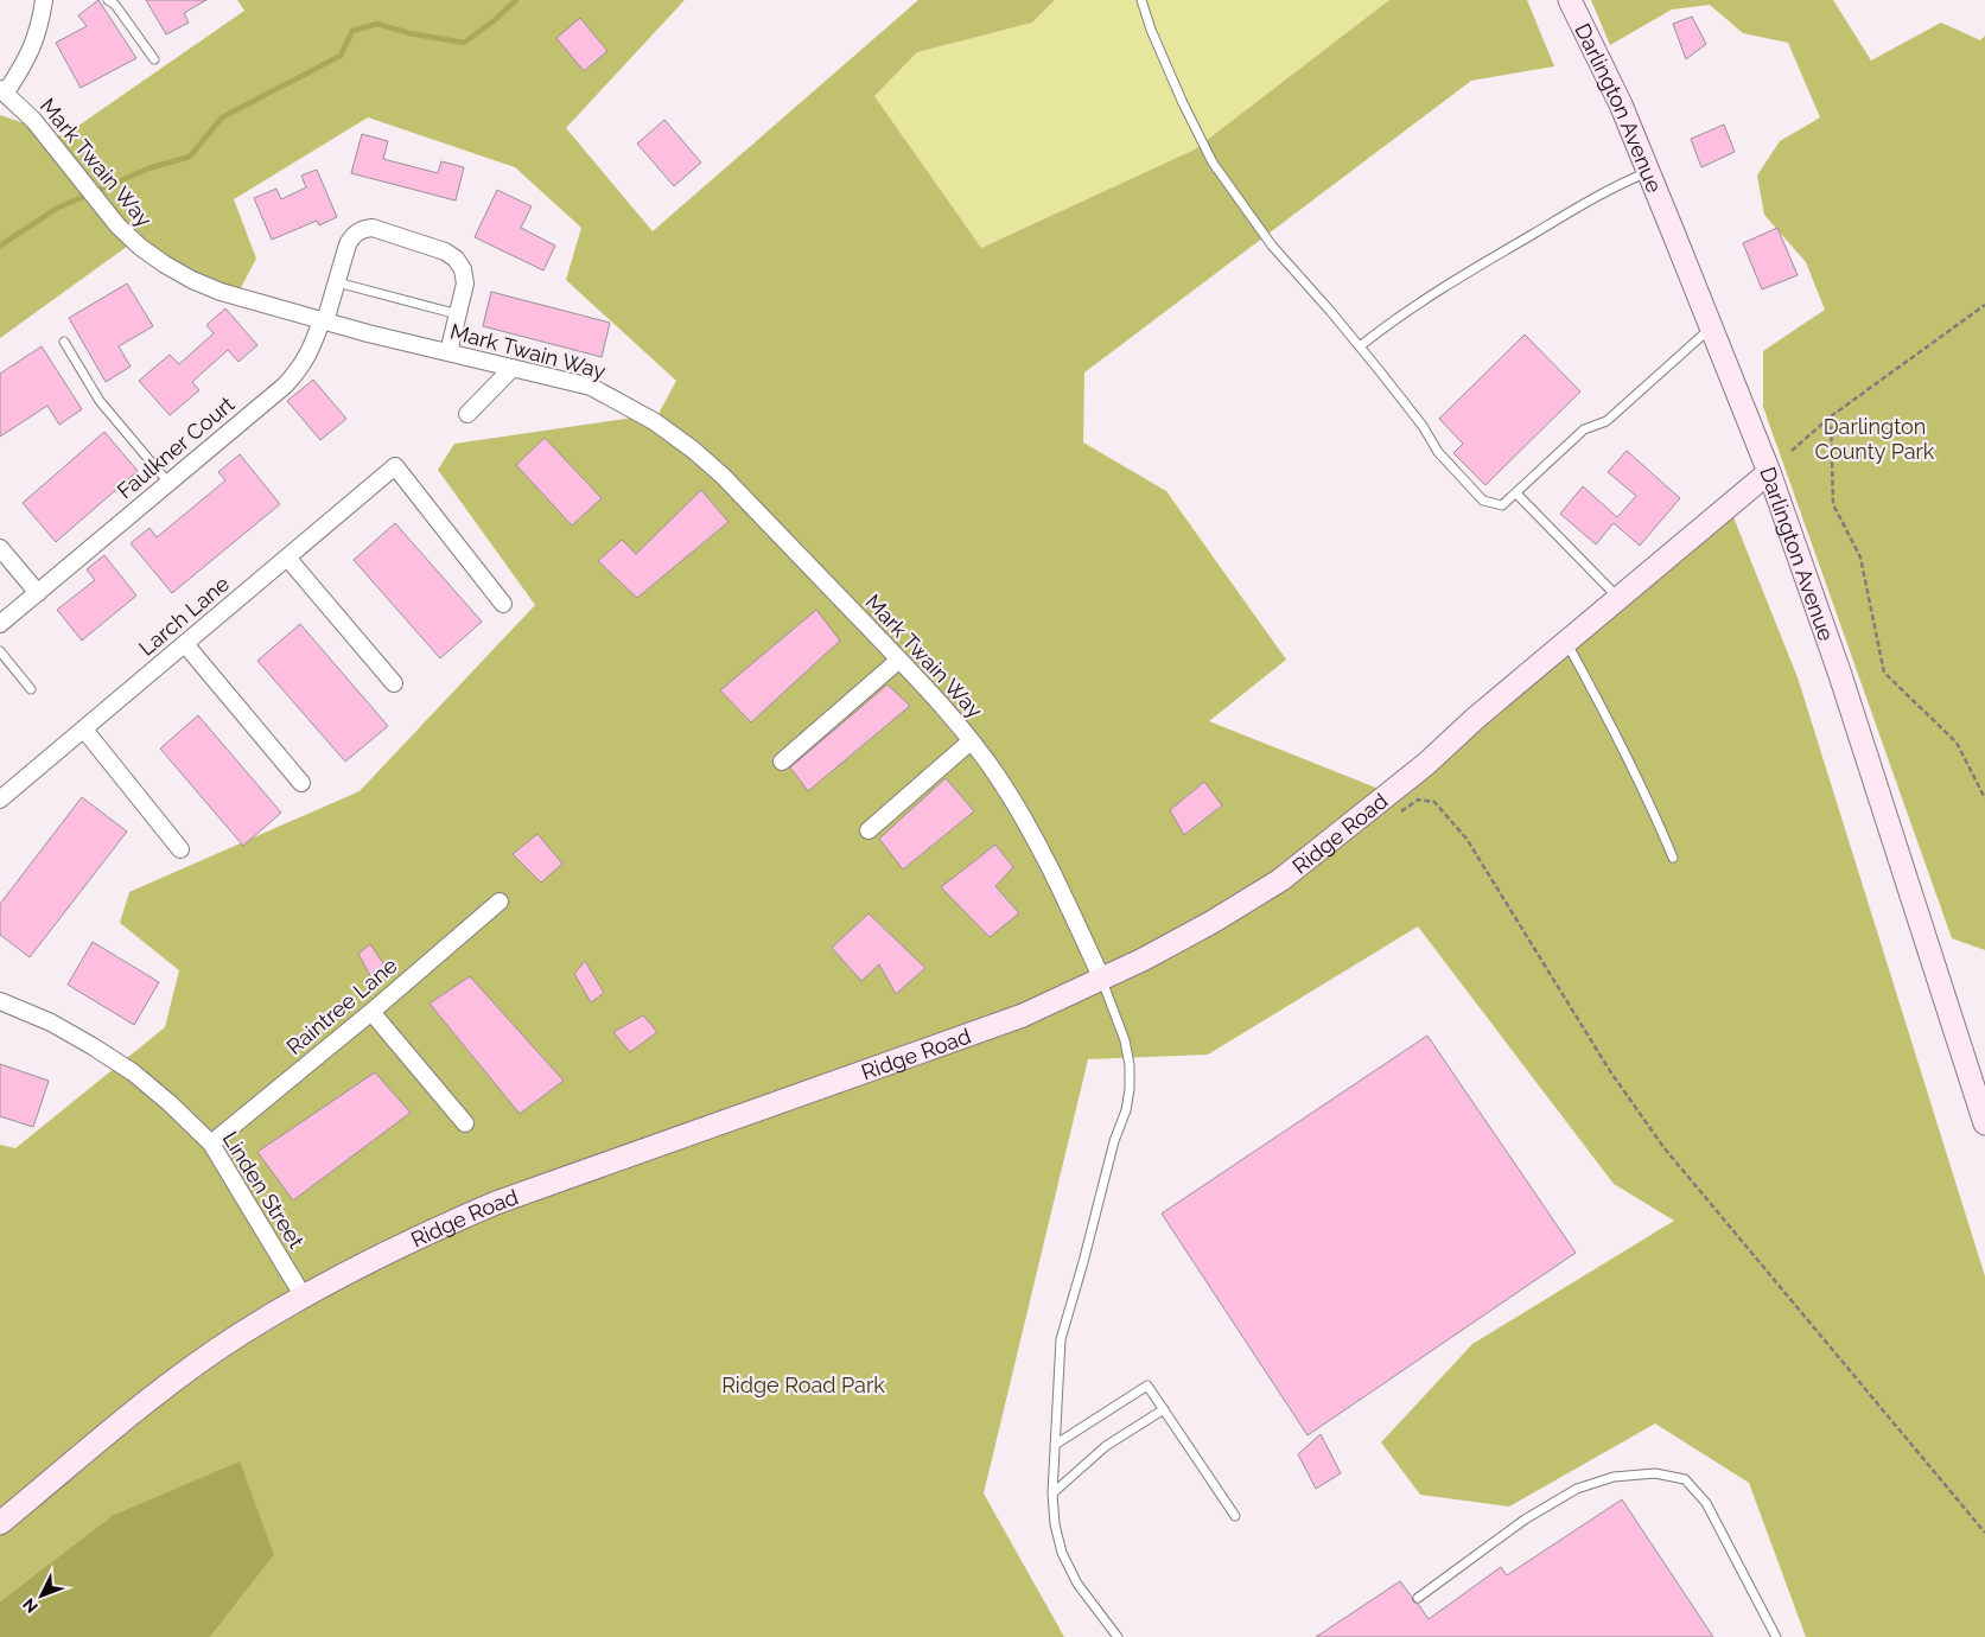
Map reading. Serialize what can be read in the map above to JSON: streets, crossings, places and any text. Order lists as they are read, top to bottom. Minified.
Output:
{"streets":{"street":["Darlington Avenue","Mark Twain Way","Faulkner Court","Larch Lane","Ridge Road","Raintree Lane","Linden Street"]},"crossings":[["Darlington Avenue","Ridge Road"],["Mark Twain Way","Faulkner Court"],["Mark Twain Way","Ridge Road"],["Ridge Road","Linden Street"],["Raintree Lane","Linden Street"]],"parks":["Darlington County Park","Ridge Road Park"],"north":"bottom left"}
